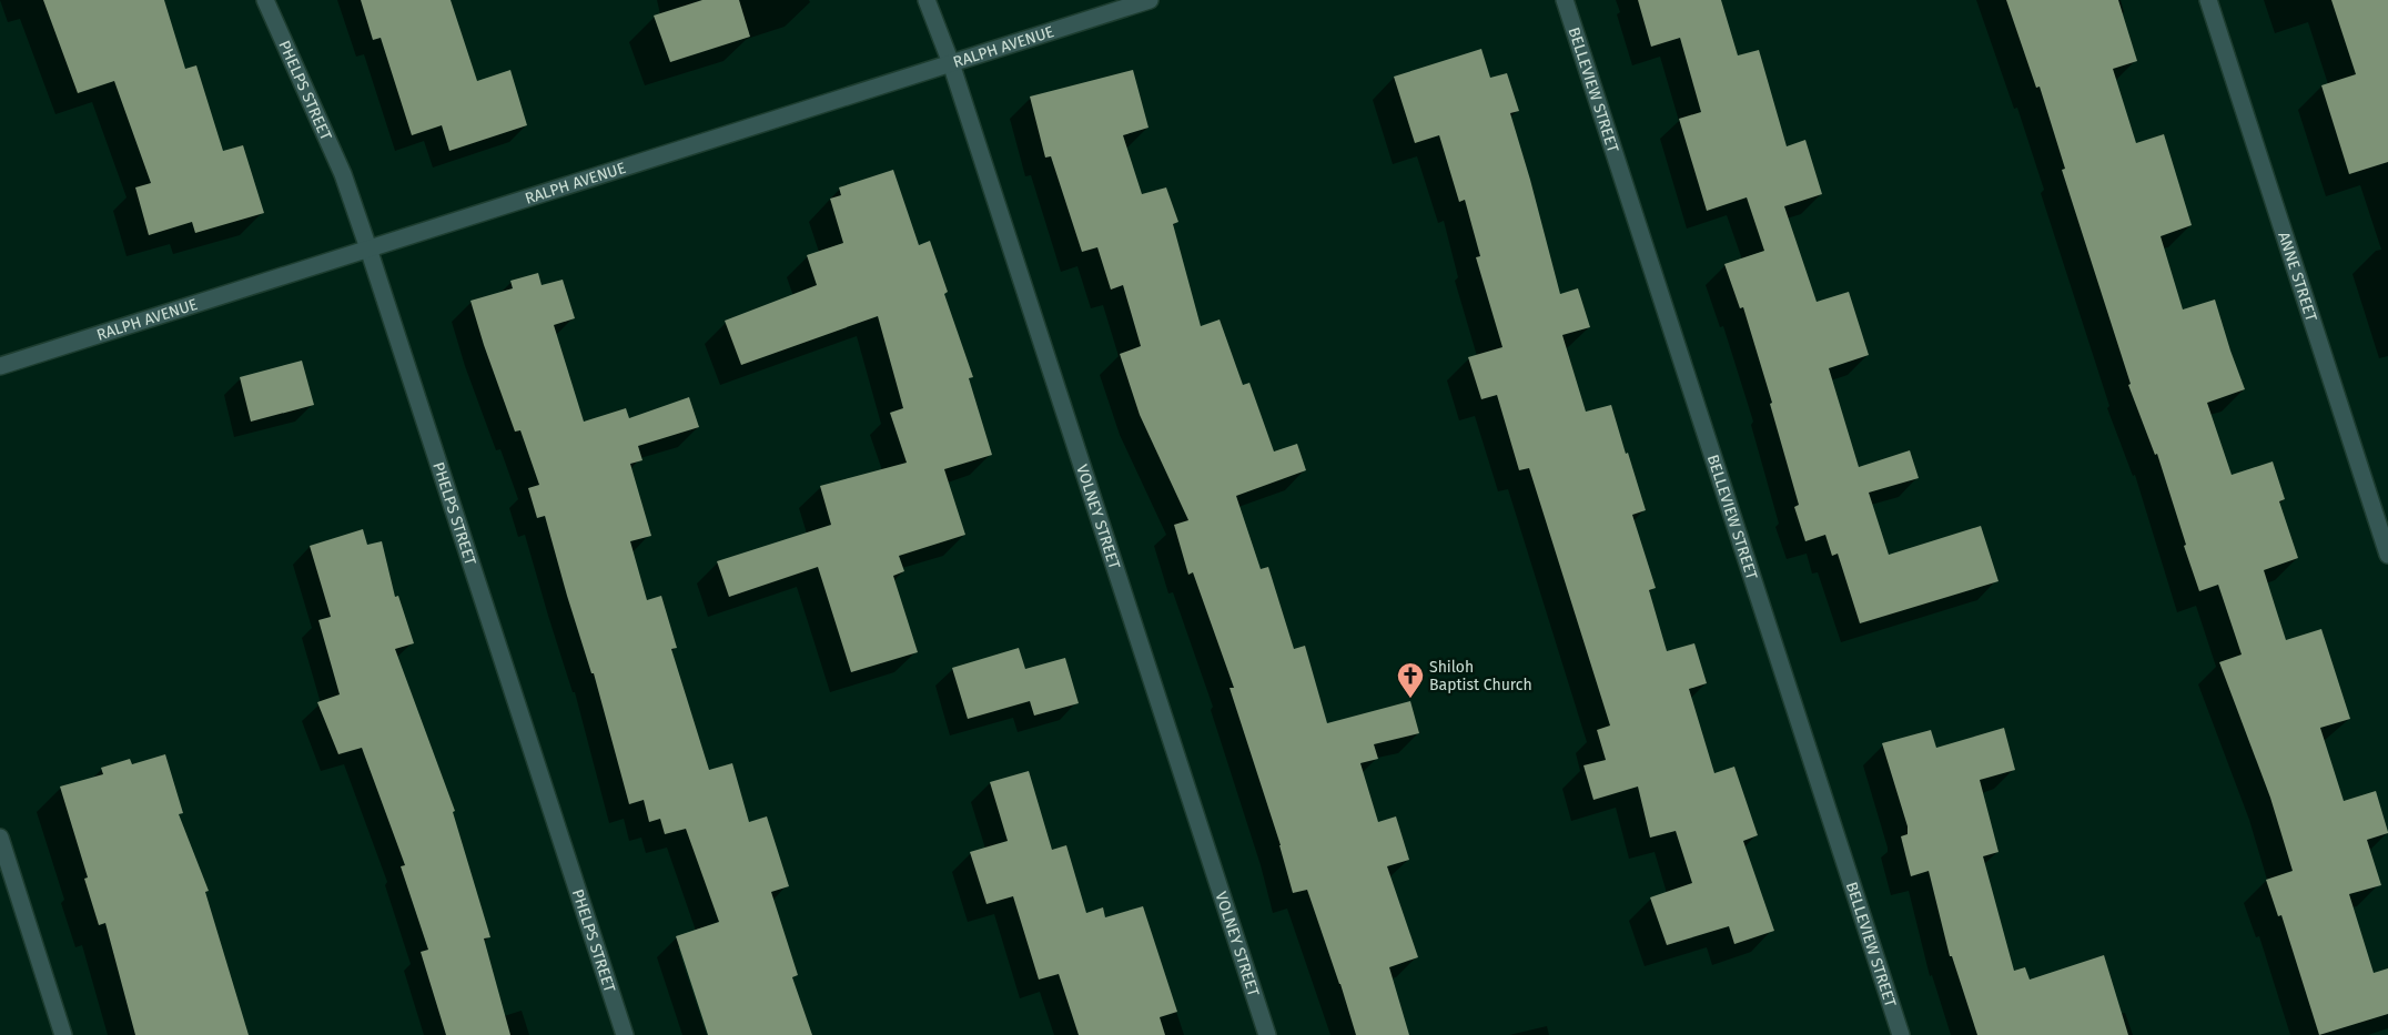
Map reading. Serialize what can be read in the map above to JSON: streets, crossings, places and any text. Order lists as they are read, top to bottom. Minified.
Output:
{"streets":{"street":["RALPH AVENUE","BELLEVIEW STREET","PHELPS STREET","ANNE STREET","VOLNEY STREET"]},"crossings":[["RALPH AVENUE","PHELPS STREET"],["RALPH AVENUE","VOLNEY STREET"]],"places":{"church":["Shiloh Baptist Church"]}}
